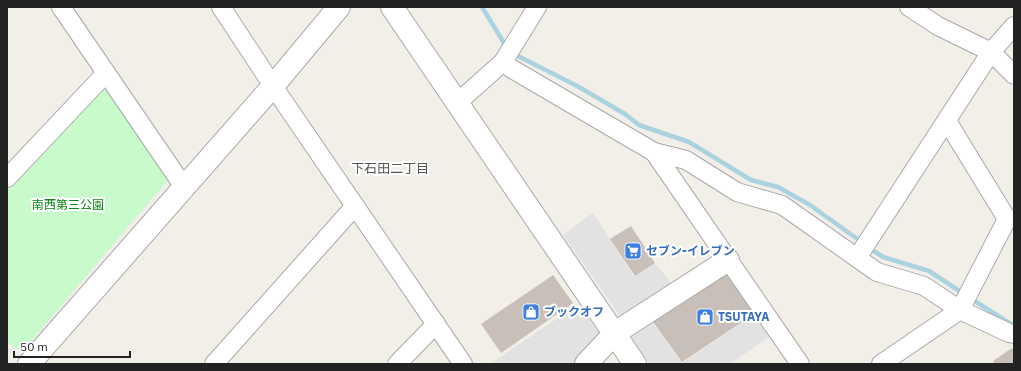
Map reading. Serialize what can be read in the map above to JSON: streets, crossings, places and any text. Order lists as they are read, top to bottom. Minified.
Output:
{"districts":["下石田二丁目"],"parks":["南西第三公園"],"places":{"supermarket":["セブン-イレブン"],"shop":["ブックオフ","TSUTAYA"]},"scale_bar":"50 m"}
